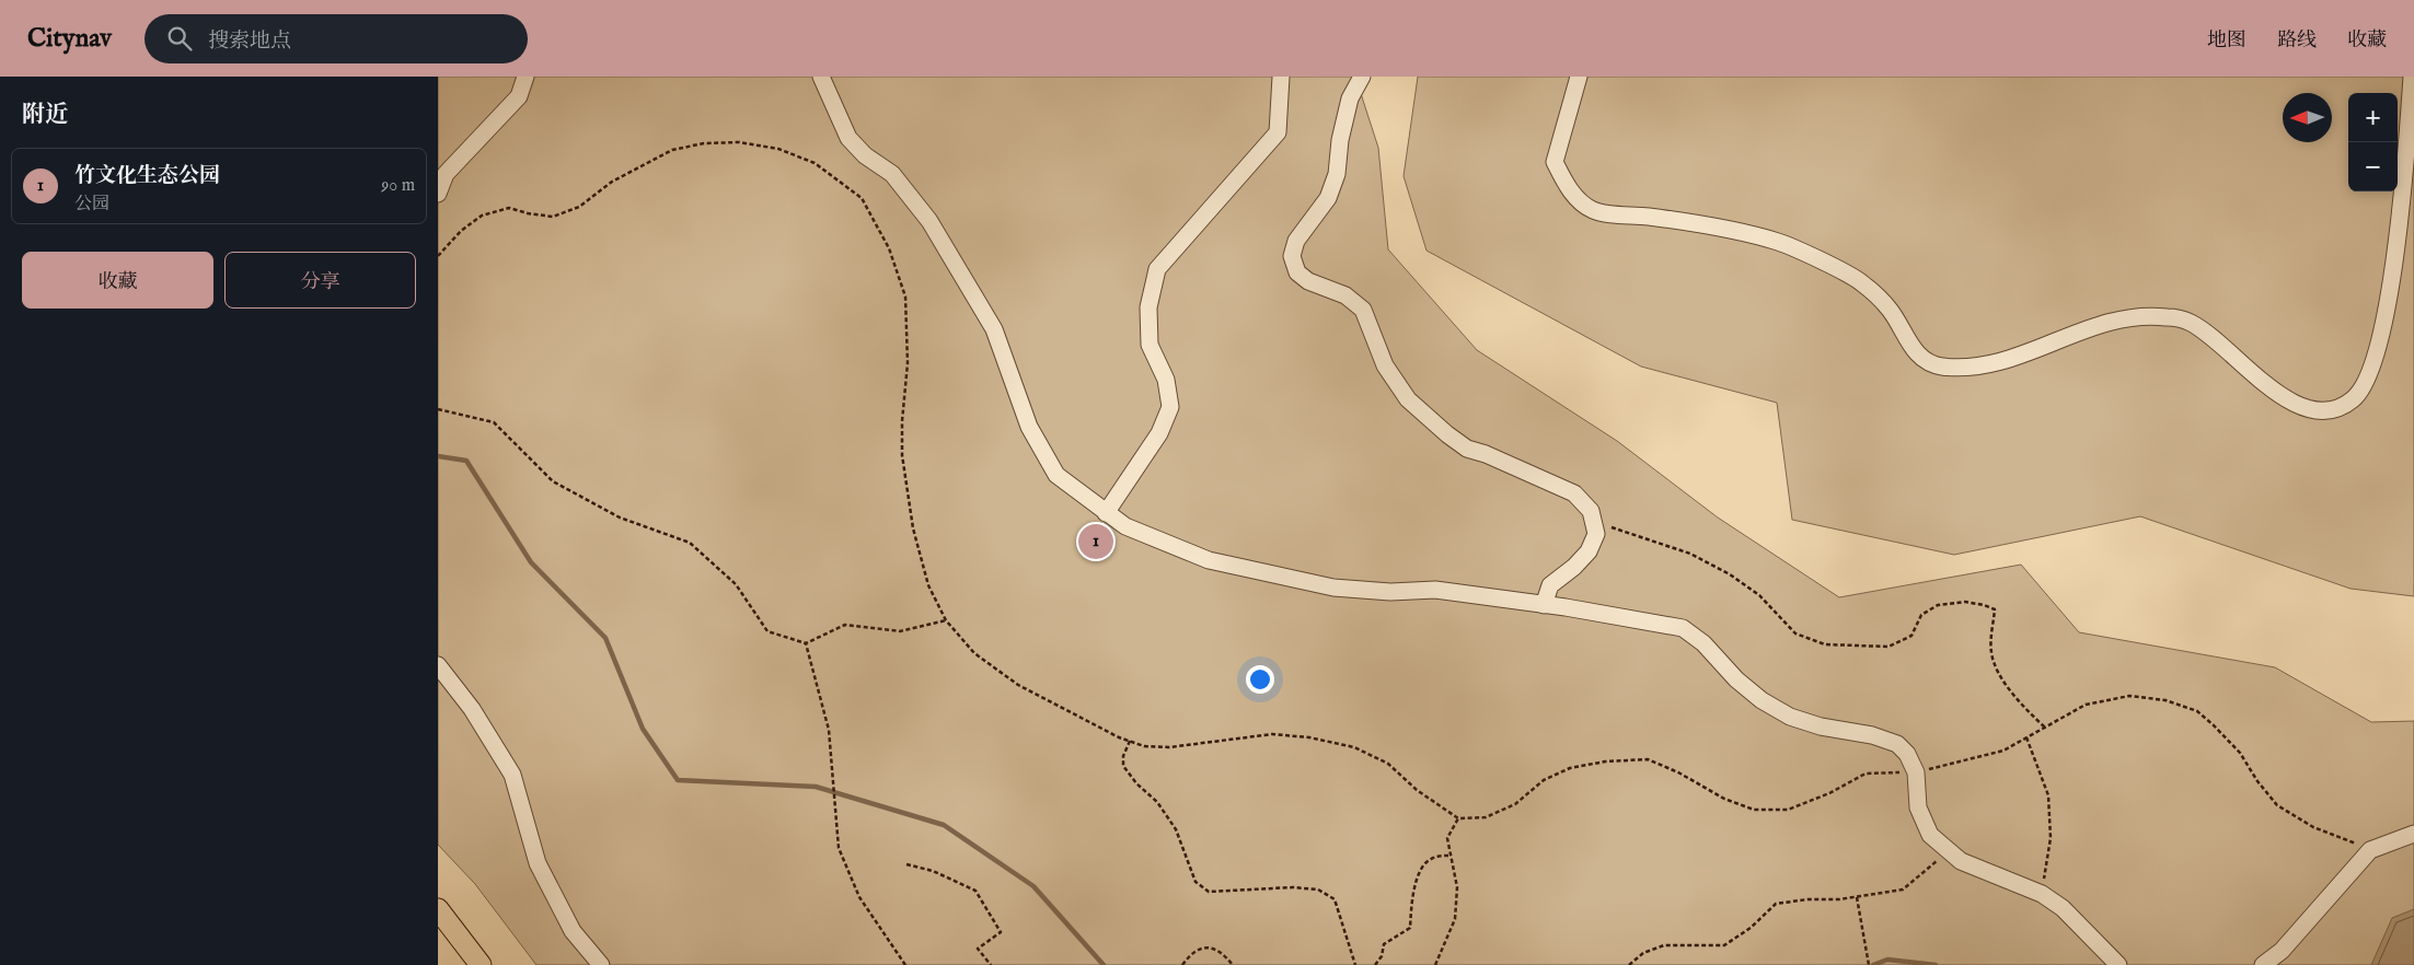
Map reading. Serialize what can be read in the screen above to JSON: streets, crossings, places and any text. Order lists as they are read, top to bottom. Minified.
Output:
{"north":"left","page":{"header":"Citynav","search":"搜索地点","nav":["地图","路线","收藏"],"heading":"附近","map_buttons":["+","−"],"list":[{"mark":"1","name":"竹文化生态公园","note":"公园","value":"90 m"}],"buttons":["收藏","分享"],"pins":"1"}}
